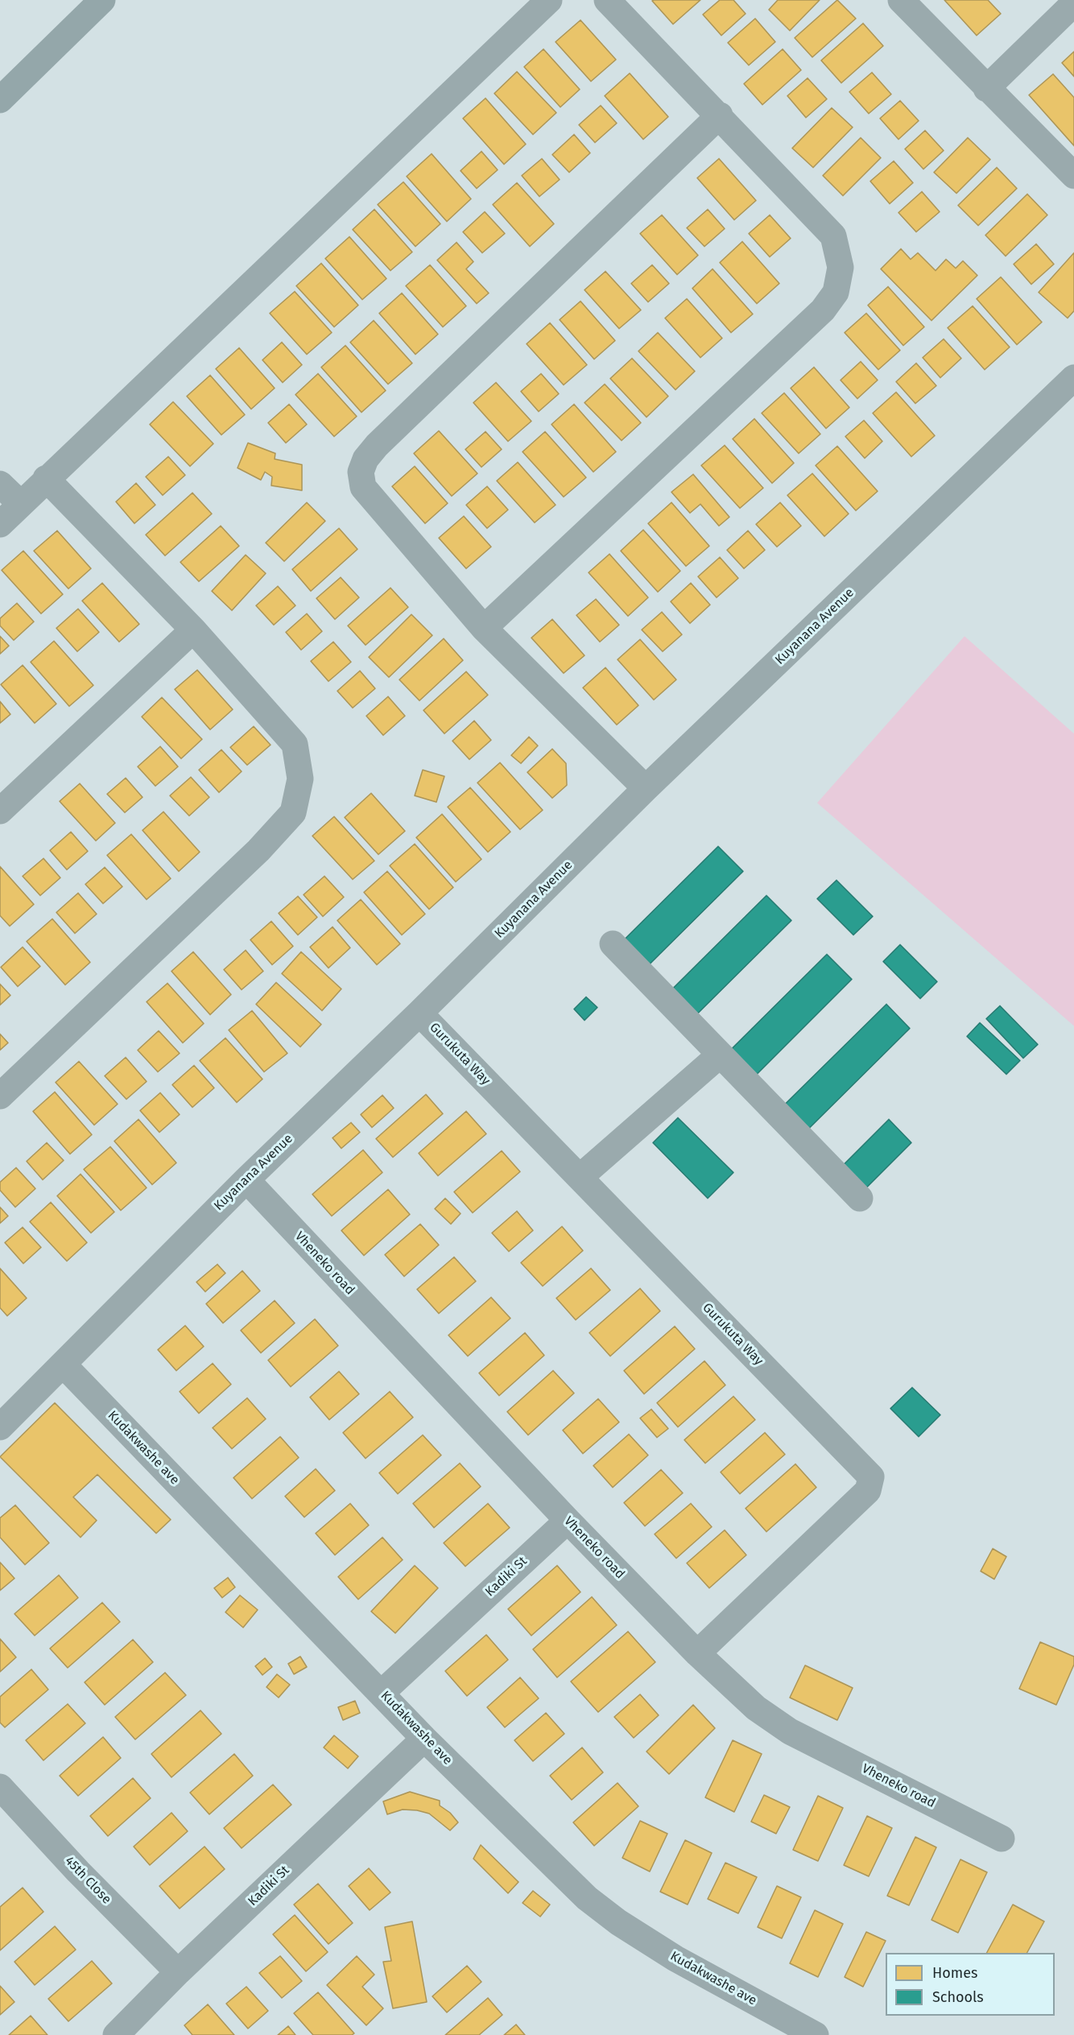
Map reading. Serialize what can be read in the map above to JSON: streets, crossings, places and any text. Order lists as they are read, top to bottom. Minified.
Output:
{"streets":{"street":["Kuyanana Avenue","Gurukuta Way","Vheneko road","Kudakwashe ave","Kadiki St","45th Close"]},"crossings":[["Kuyanana Avenue","Gurukuta Way"],["Kuyanana Avenue","Vheneko road"],["Kuyanana Avenue","Kudakwashe ave"],["Gurukuta Way","Vheneko road"],["Vheneko road","Kadiki St"],["Kudakwashe ave","Kadiki St"],["Kadiki St","45th Close"]],"legend":["Homes","Schools"]}
